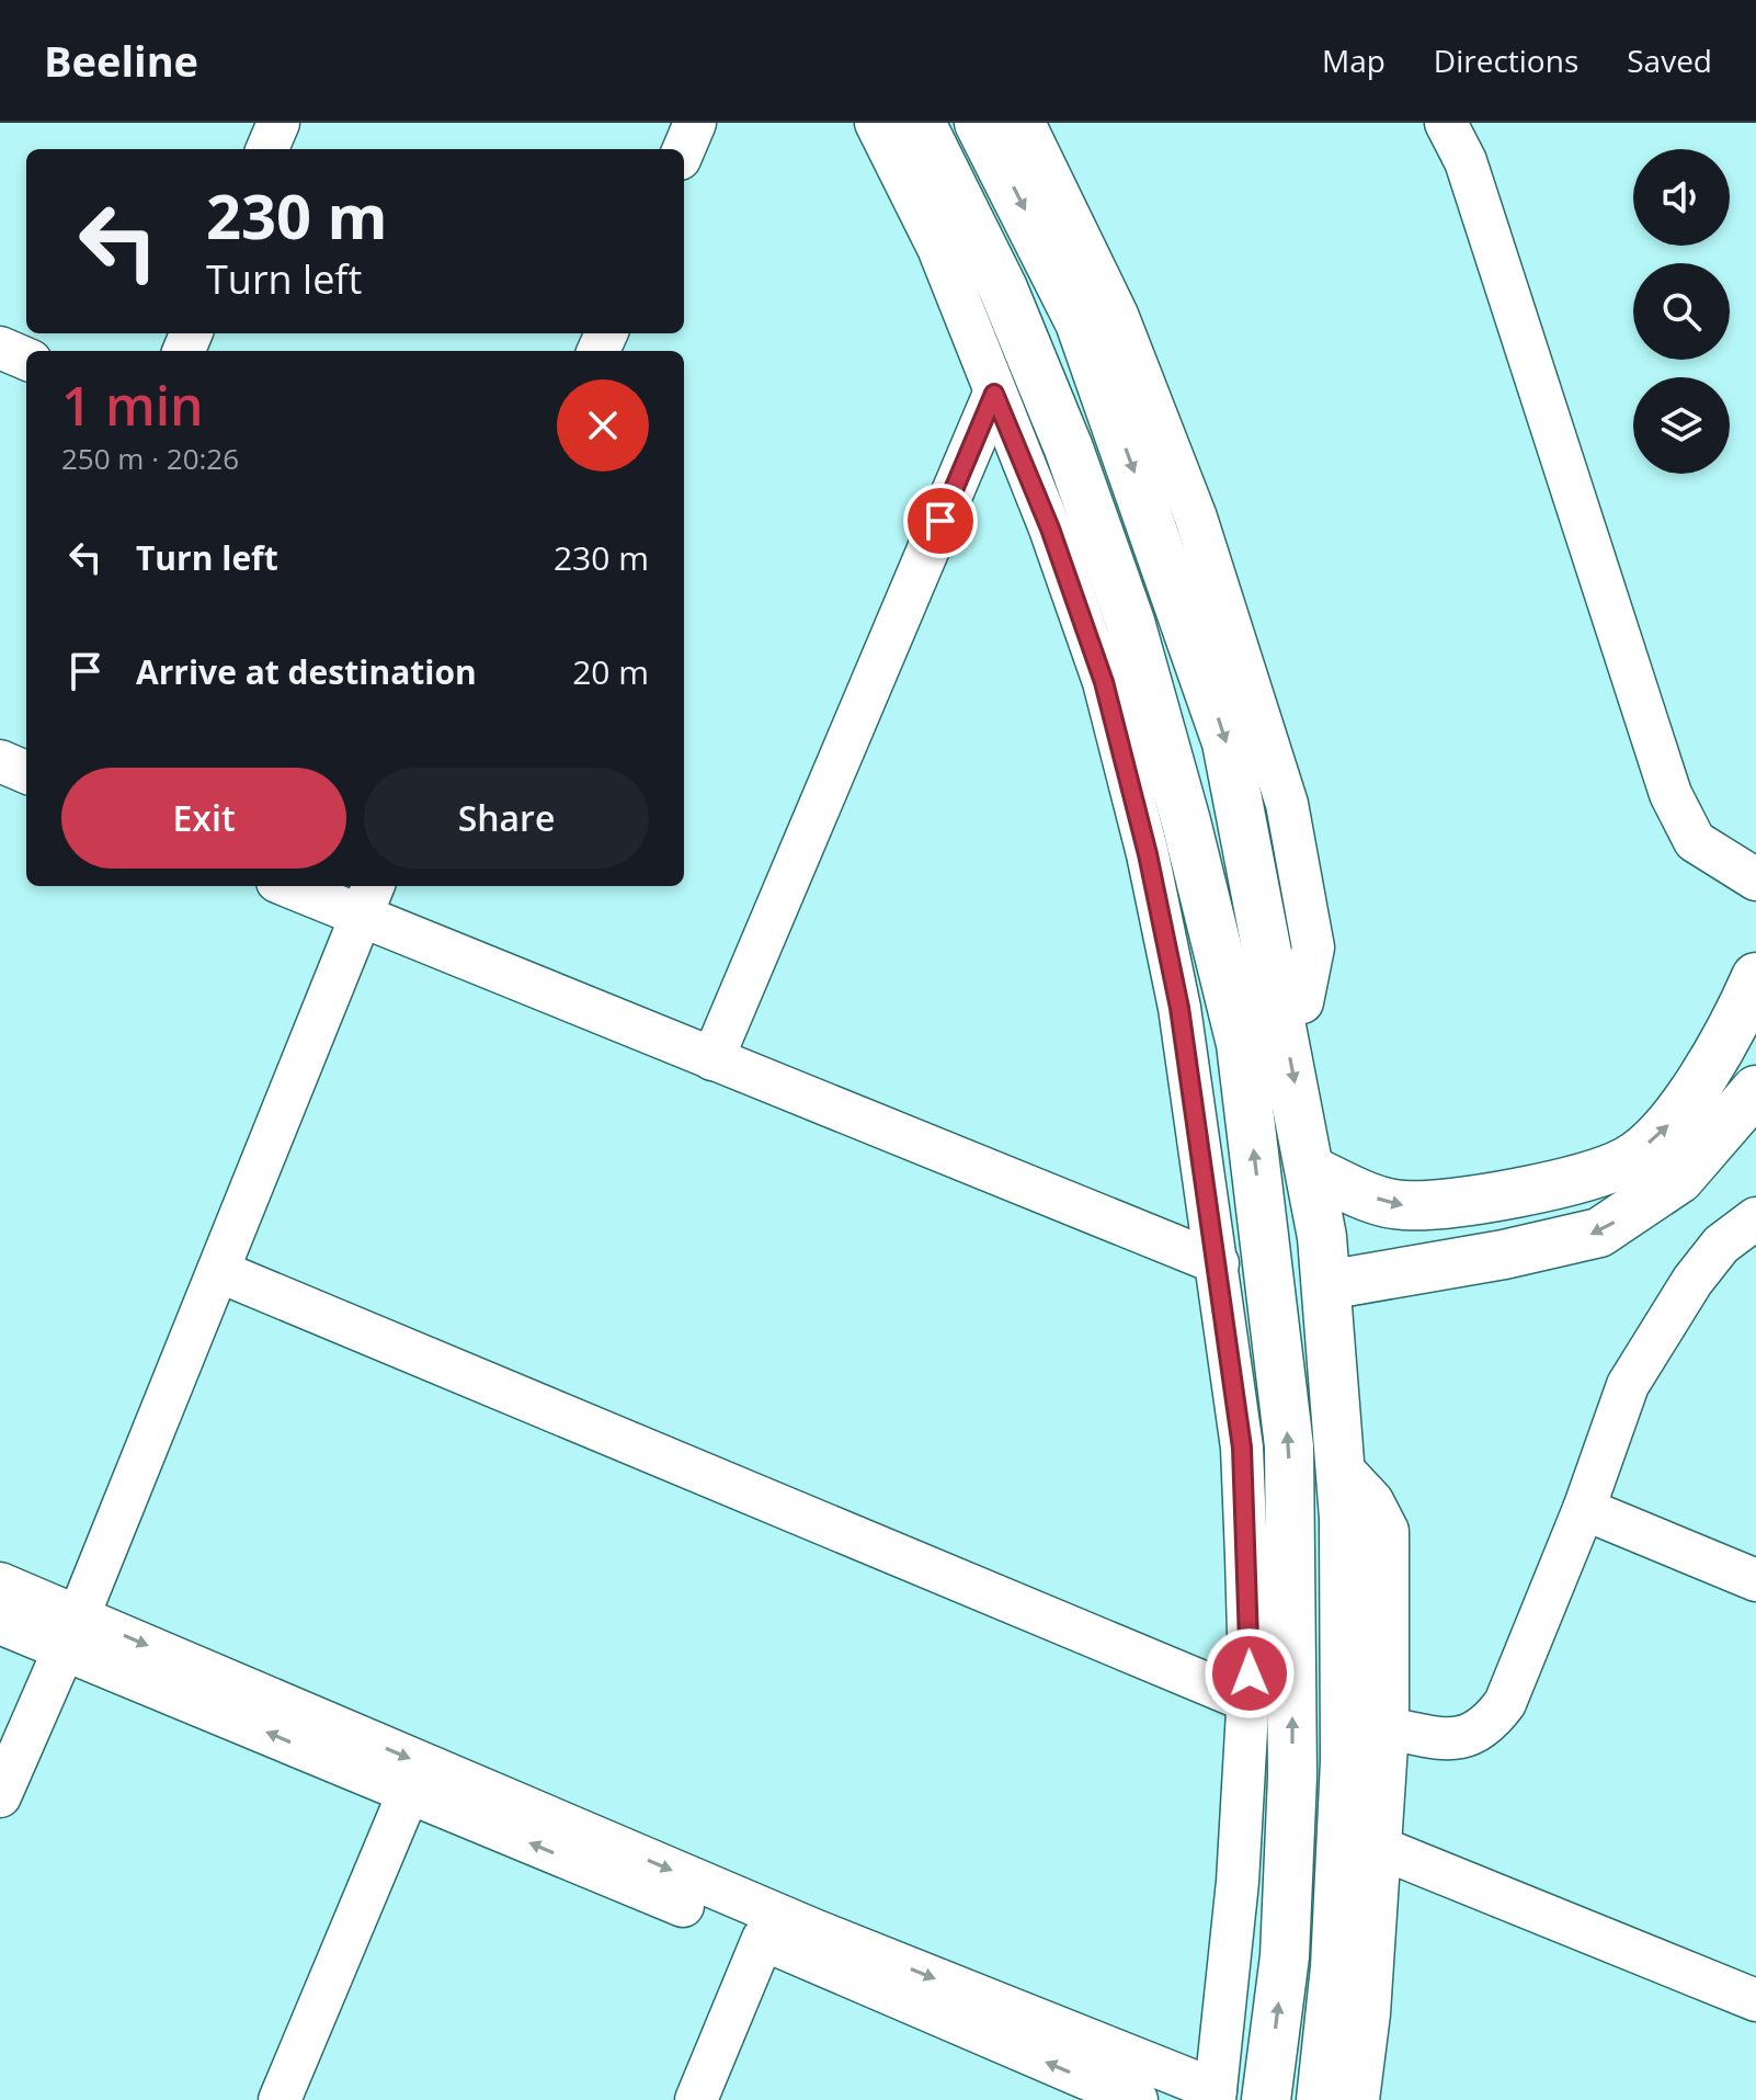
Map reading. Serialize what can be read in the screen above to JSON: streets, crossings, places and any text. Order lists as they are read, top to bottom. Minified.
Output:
{"page":{"header":"Beeline","nav":["Map","Directions","Saved"],"turn":["230 m","Turn left"],"heading":["1 min","250 m · 20:26"],"list":[{"name":"Turn left","value":"230 m"},{"name":"Arrive at destination","value":"20 m"}],"buttons":["Exit","Share"]}}
